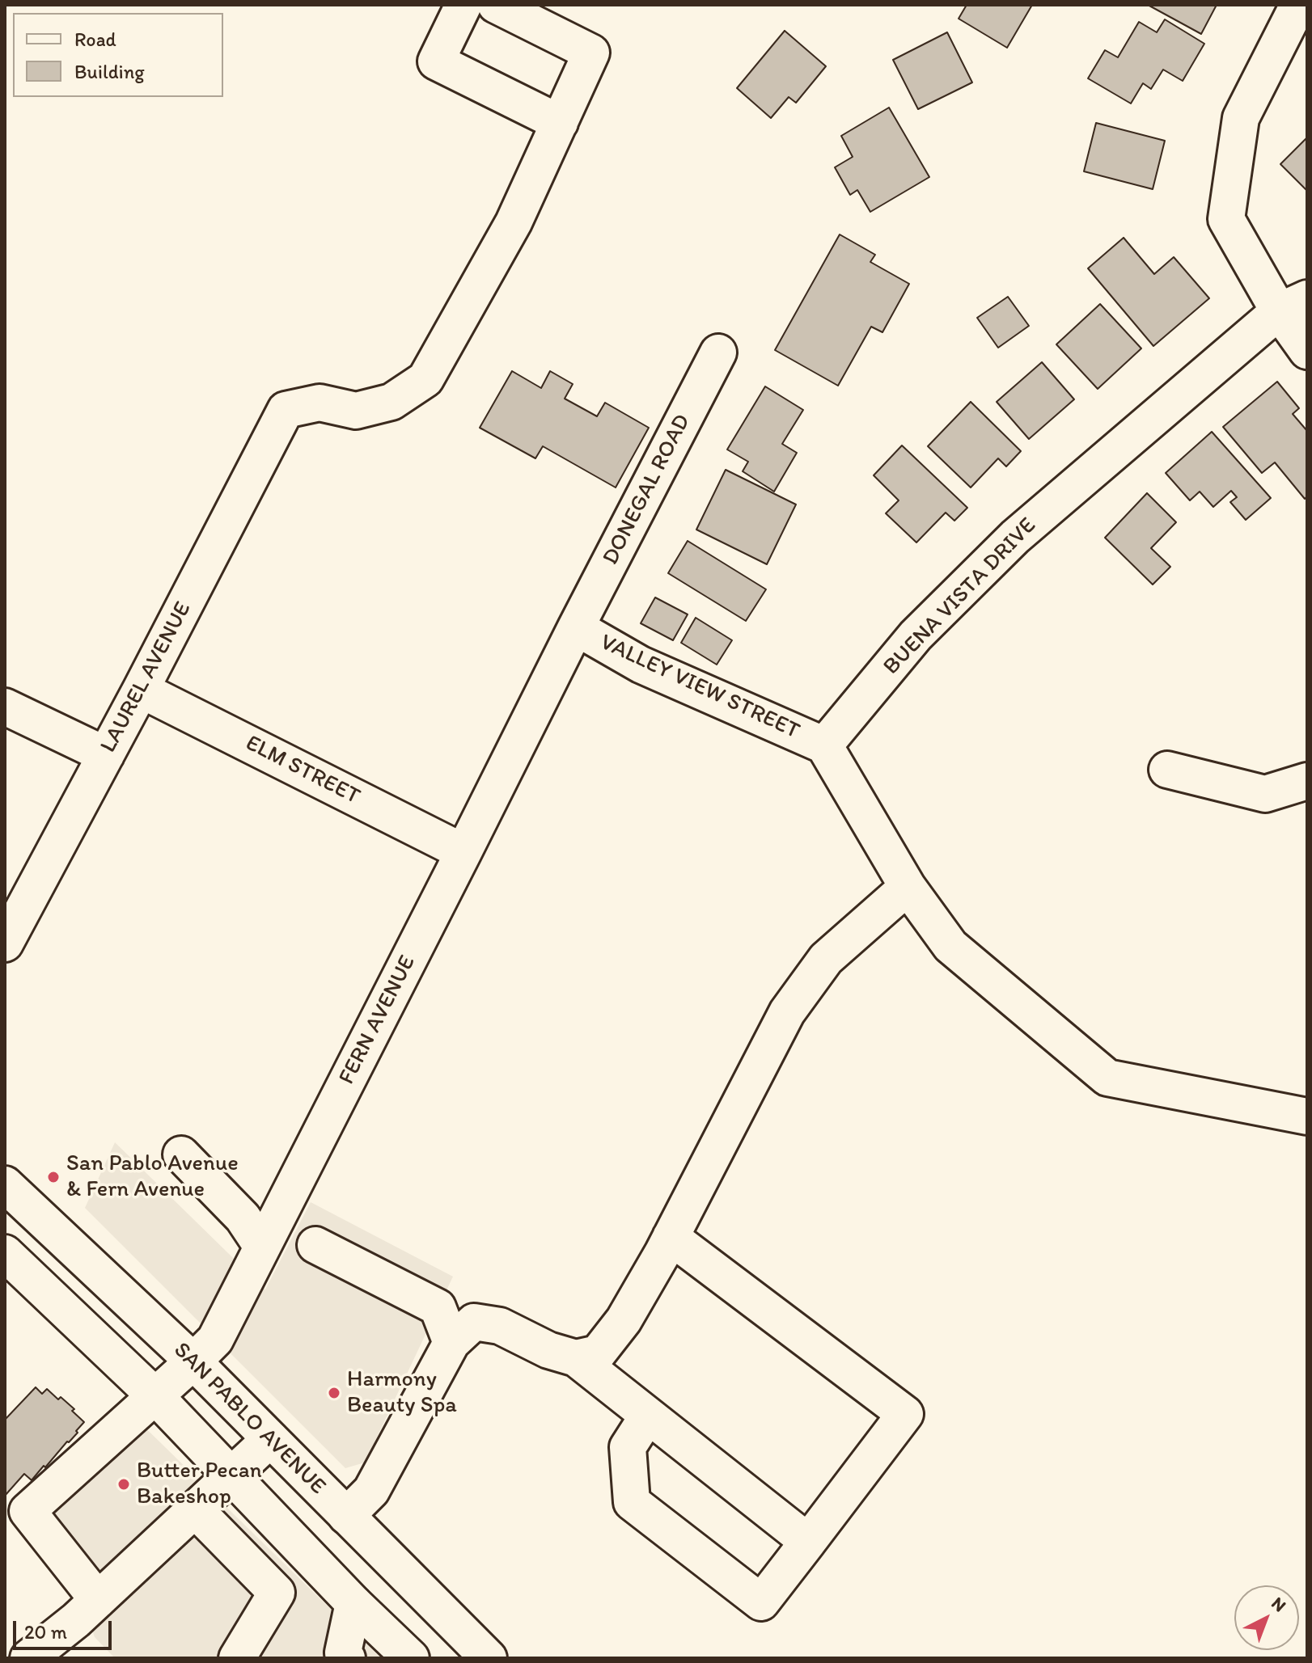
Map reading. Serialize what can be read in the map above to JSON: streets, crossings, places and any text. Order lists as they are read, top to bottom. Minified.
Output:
{"streets":{"street":["DONEGAL ROAD","BUENA VISTA DRIVE","LAUREL AVENUE","VALLEY VIEW STREET","ELM STREET","FERN AVENUE","SAN PABLO AVENUE"]},"crossings":[["DONEGAL ROAD","VALLEY VIEW STREET"],["DONEGAL ROAD","FERN AVENUE"],["BUENA VISTA DRIVE","VALLEY VIEW STREET"],["LAUREL AVENUE","ELM STREET"],["VALLEY VIEW STREET","FERN AVENUE"],["ELM STREET","FERN AVENUE"],["FERN AVENUE","SAN PABLO AVENUE"]],"places":["San Pablo Avenue & Fern Avenue","Harmony Beauty Spa","Butter Pecan Bakeshop"],"legend":["Road","Building"],"scale_bar":"20 m","north":"top right"}
